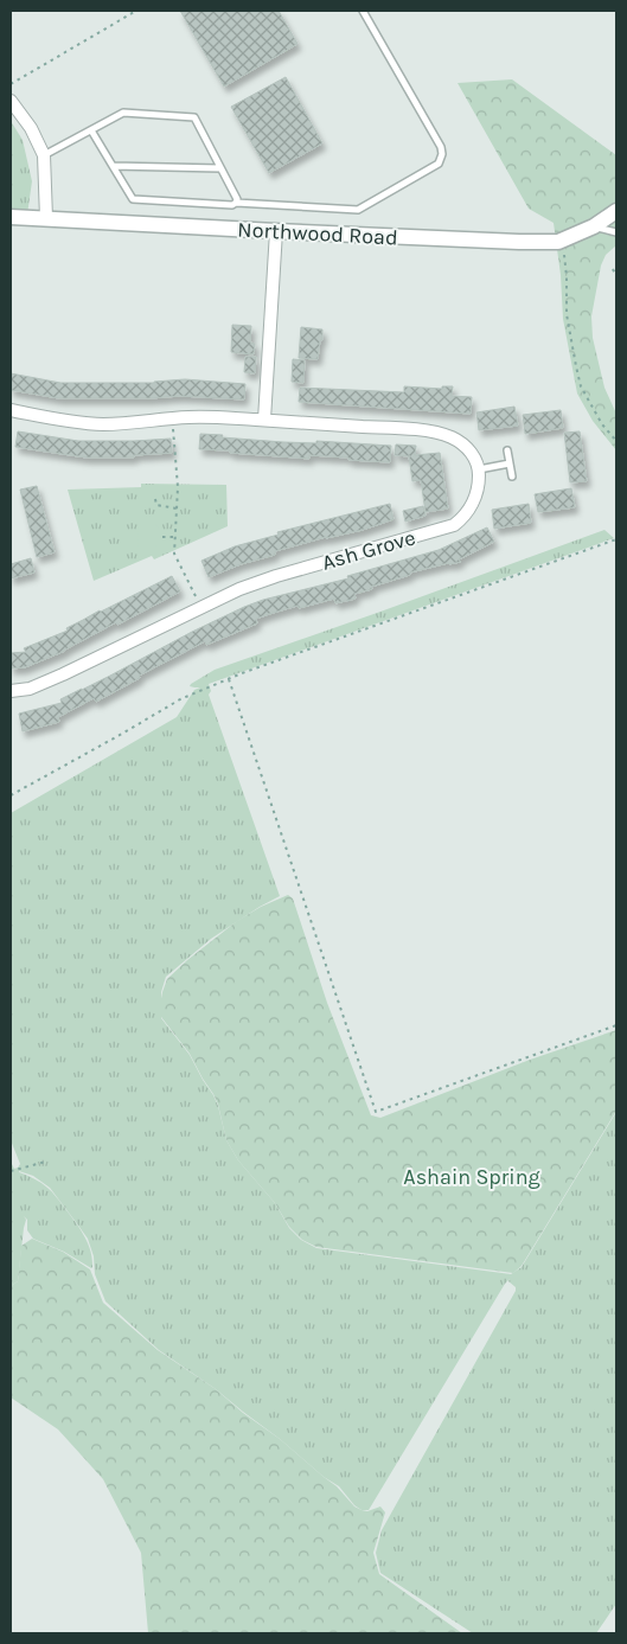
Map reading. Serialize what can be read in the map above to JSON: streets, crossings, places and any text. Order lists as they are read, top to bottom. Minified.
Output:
{"streets":{"street":["Northwood Road","Ash Grove"]},"parks":["Ashain Spring"]}
